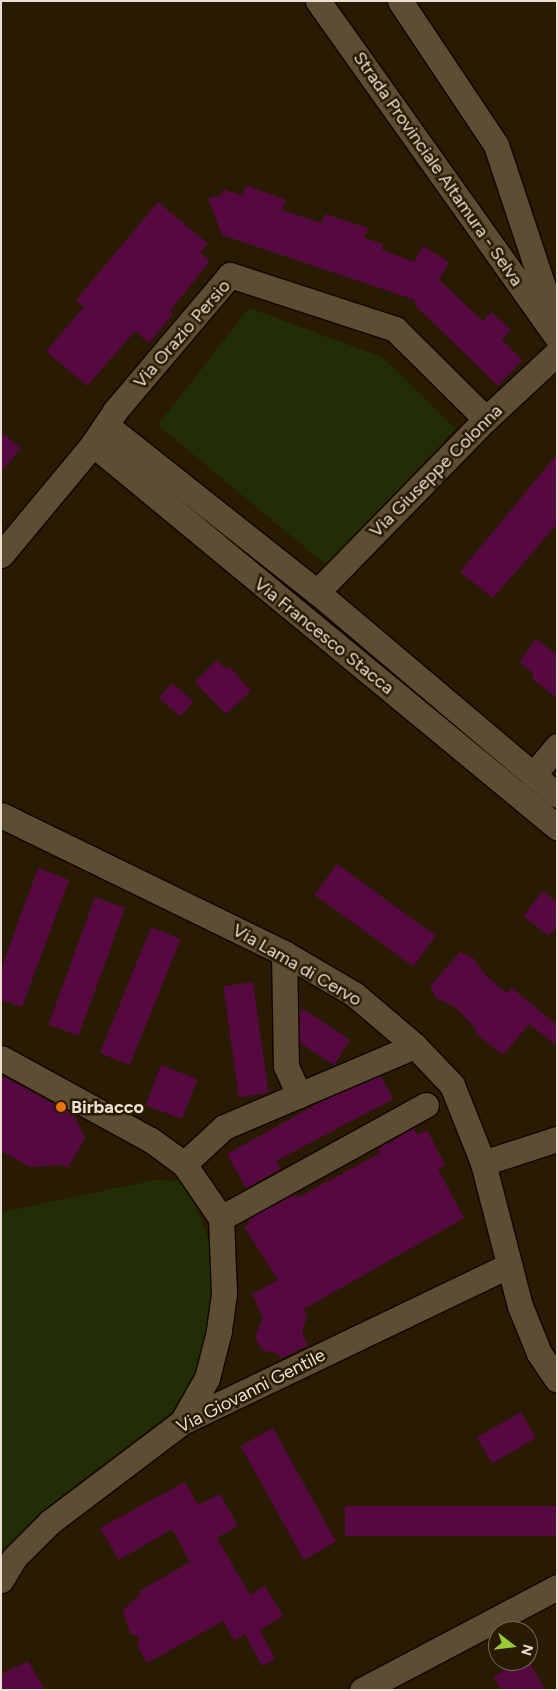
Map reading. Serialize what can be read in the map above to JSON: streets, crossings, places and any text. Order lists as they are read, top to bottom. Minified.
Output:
{"streets":{"street":["Strada Provinciale Altamura - Selva","Via Orazio Persio","Via Giuseppe Colonna","Via Francesco Stacca","Via Lama di Cervo","Via Giovanni Gentile"]},"crossings":[["Via Orazio Persio","Via Giuseppe Colonna"],["Via Orazio Persio","Via Francesco Stacca"],["Via Giuseppe Colonna","Via Francesco Stacca"],["Via Lama di Cervo","Via Giovanni Gentile"]],"places":["Birbacco"],"north":"right"}
